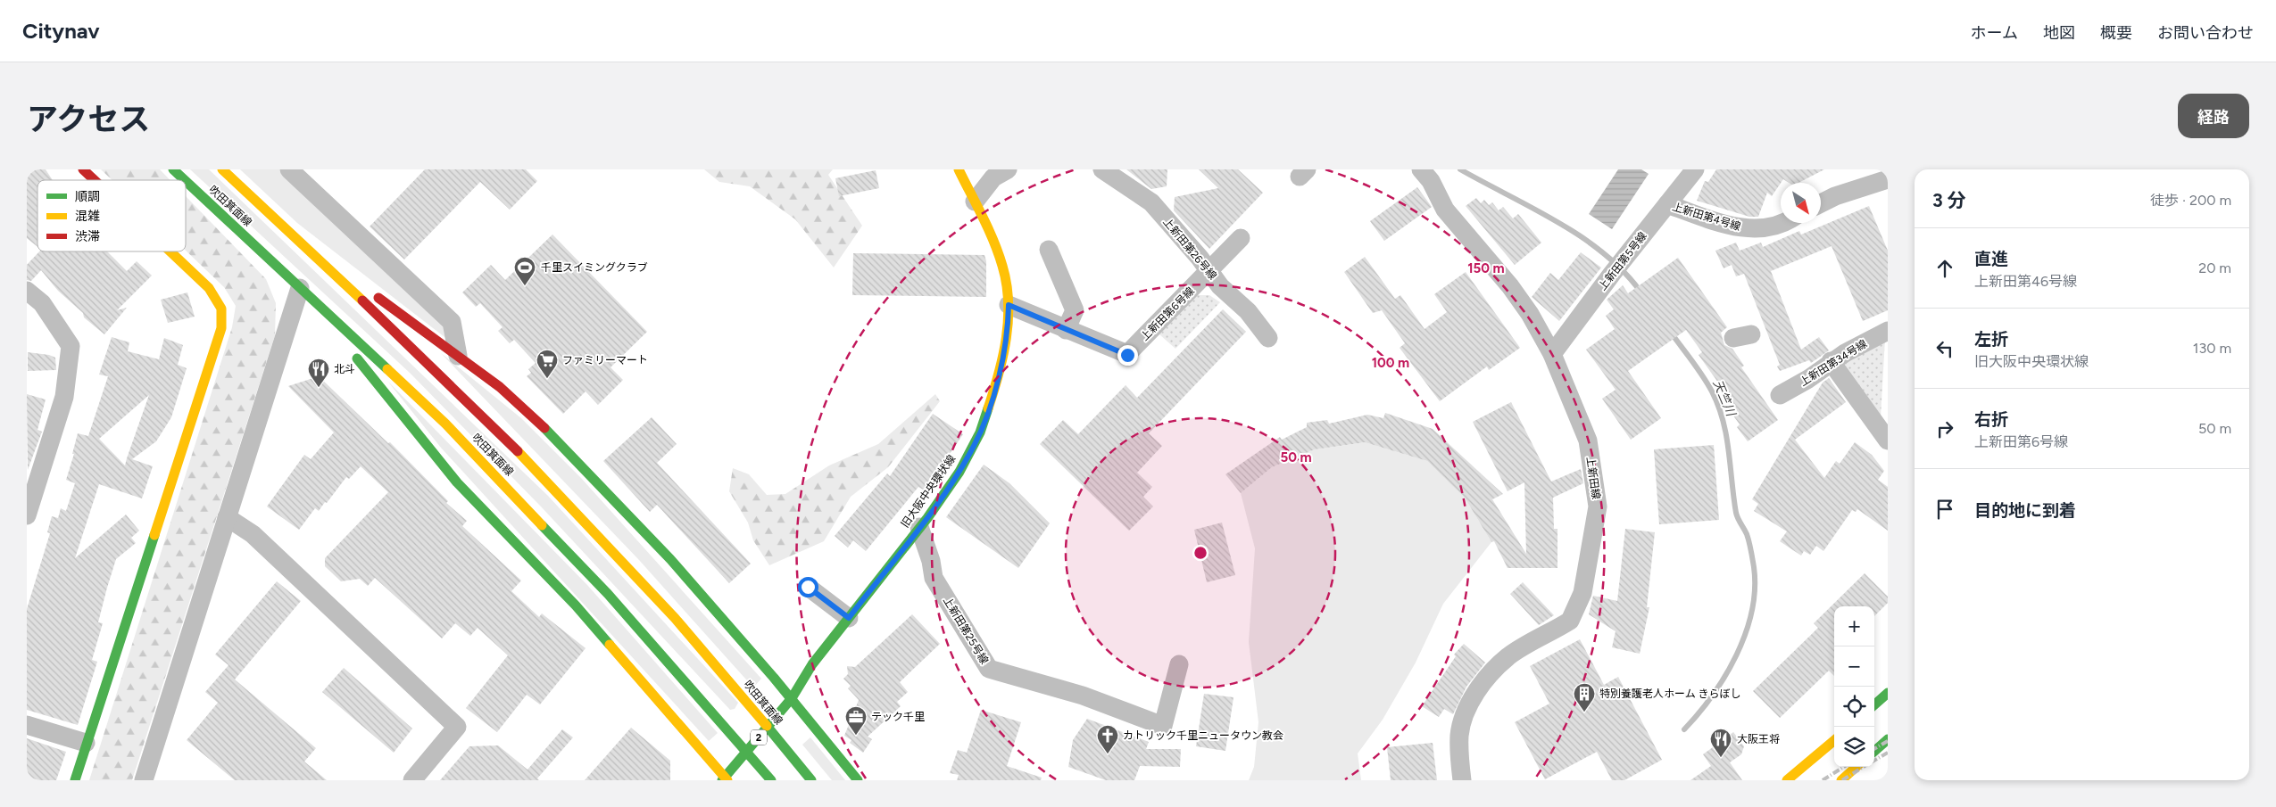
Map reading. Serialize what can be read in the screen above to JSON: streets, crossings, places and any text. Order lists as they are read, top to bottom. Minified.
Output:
{"streets":{"main road":["吹田箕面線","旧大阪中央環状線","2"],"street":["上新田第4号線","上新田第26号線","上新田第5号線","上新田第6号線","上新田第34号線","上新田線","上新田第25号線"]},"crossings":[["上新田第4号線","上新田第5号線"],["上新田第26号線","上新田第6号線"],["上新田第5号線","上新田線"],["上新田第6号線","旧大阪中央環状線"],["旧大阪中央環状線","上新田第25号線"]],"water":["天竺川"],"places":{"sports":["千里スイミングクラブ"],"supermarket":["ファミリーマート"],"restaurant":["北斗","大阪王将"],"building":["特別養護老人ホーム きらぼし"],"office":["テック千里"],"church":["カトリック千里ニュータウン教会"]},"legend":["順調","混雑","渋滞"],"north":"bottom right","page":{"header":"Citynav","nav":["ホーム","地図","概要","お問い合わせ"],"title":"アクセス","buttons":"経路","heading":["3 分","徒歩 · 200 m"],"list":[["直進","上新田第46号線","20 m"],["左折","旧大阪中央環状線","130 m"],["右折","上新田第6号線","50 m"],"目的地に到着"],"map_buttons":["+","−"]},"rings":["150 m","100 m","50 m"]}
